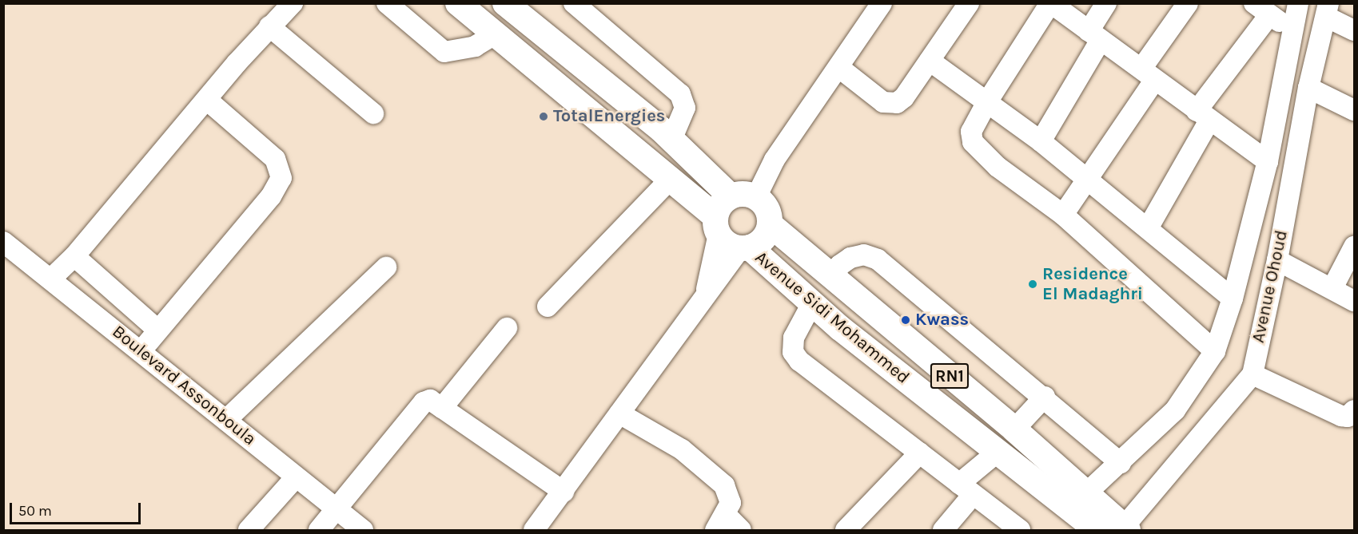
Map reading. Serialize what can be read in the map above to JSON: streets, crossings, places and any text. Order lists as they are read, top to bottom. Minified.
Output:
{"streets":{"main road":["Avenue Sidi Mohammed","RN1"],"street":["Avenue Ohoud","Boulevard Assonboula"]},"crossings":[["Avenue Ohoud","Avenue Sidi Mohammed"],["Avenue Sidi Mohammed","RN1"]],"places":["TotalEnergies","Residence El Madaghri","Kwass"],"scale_bar":"50 m"}
